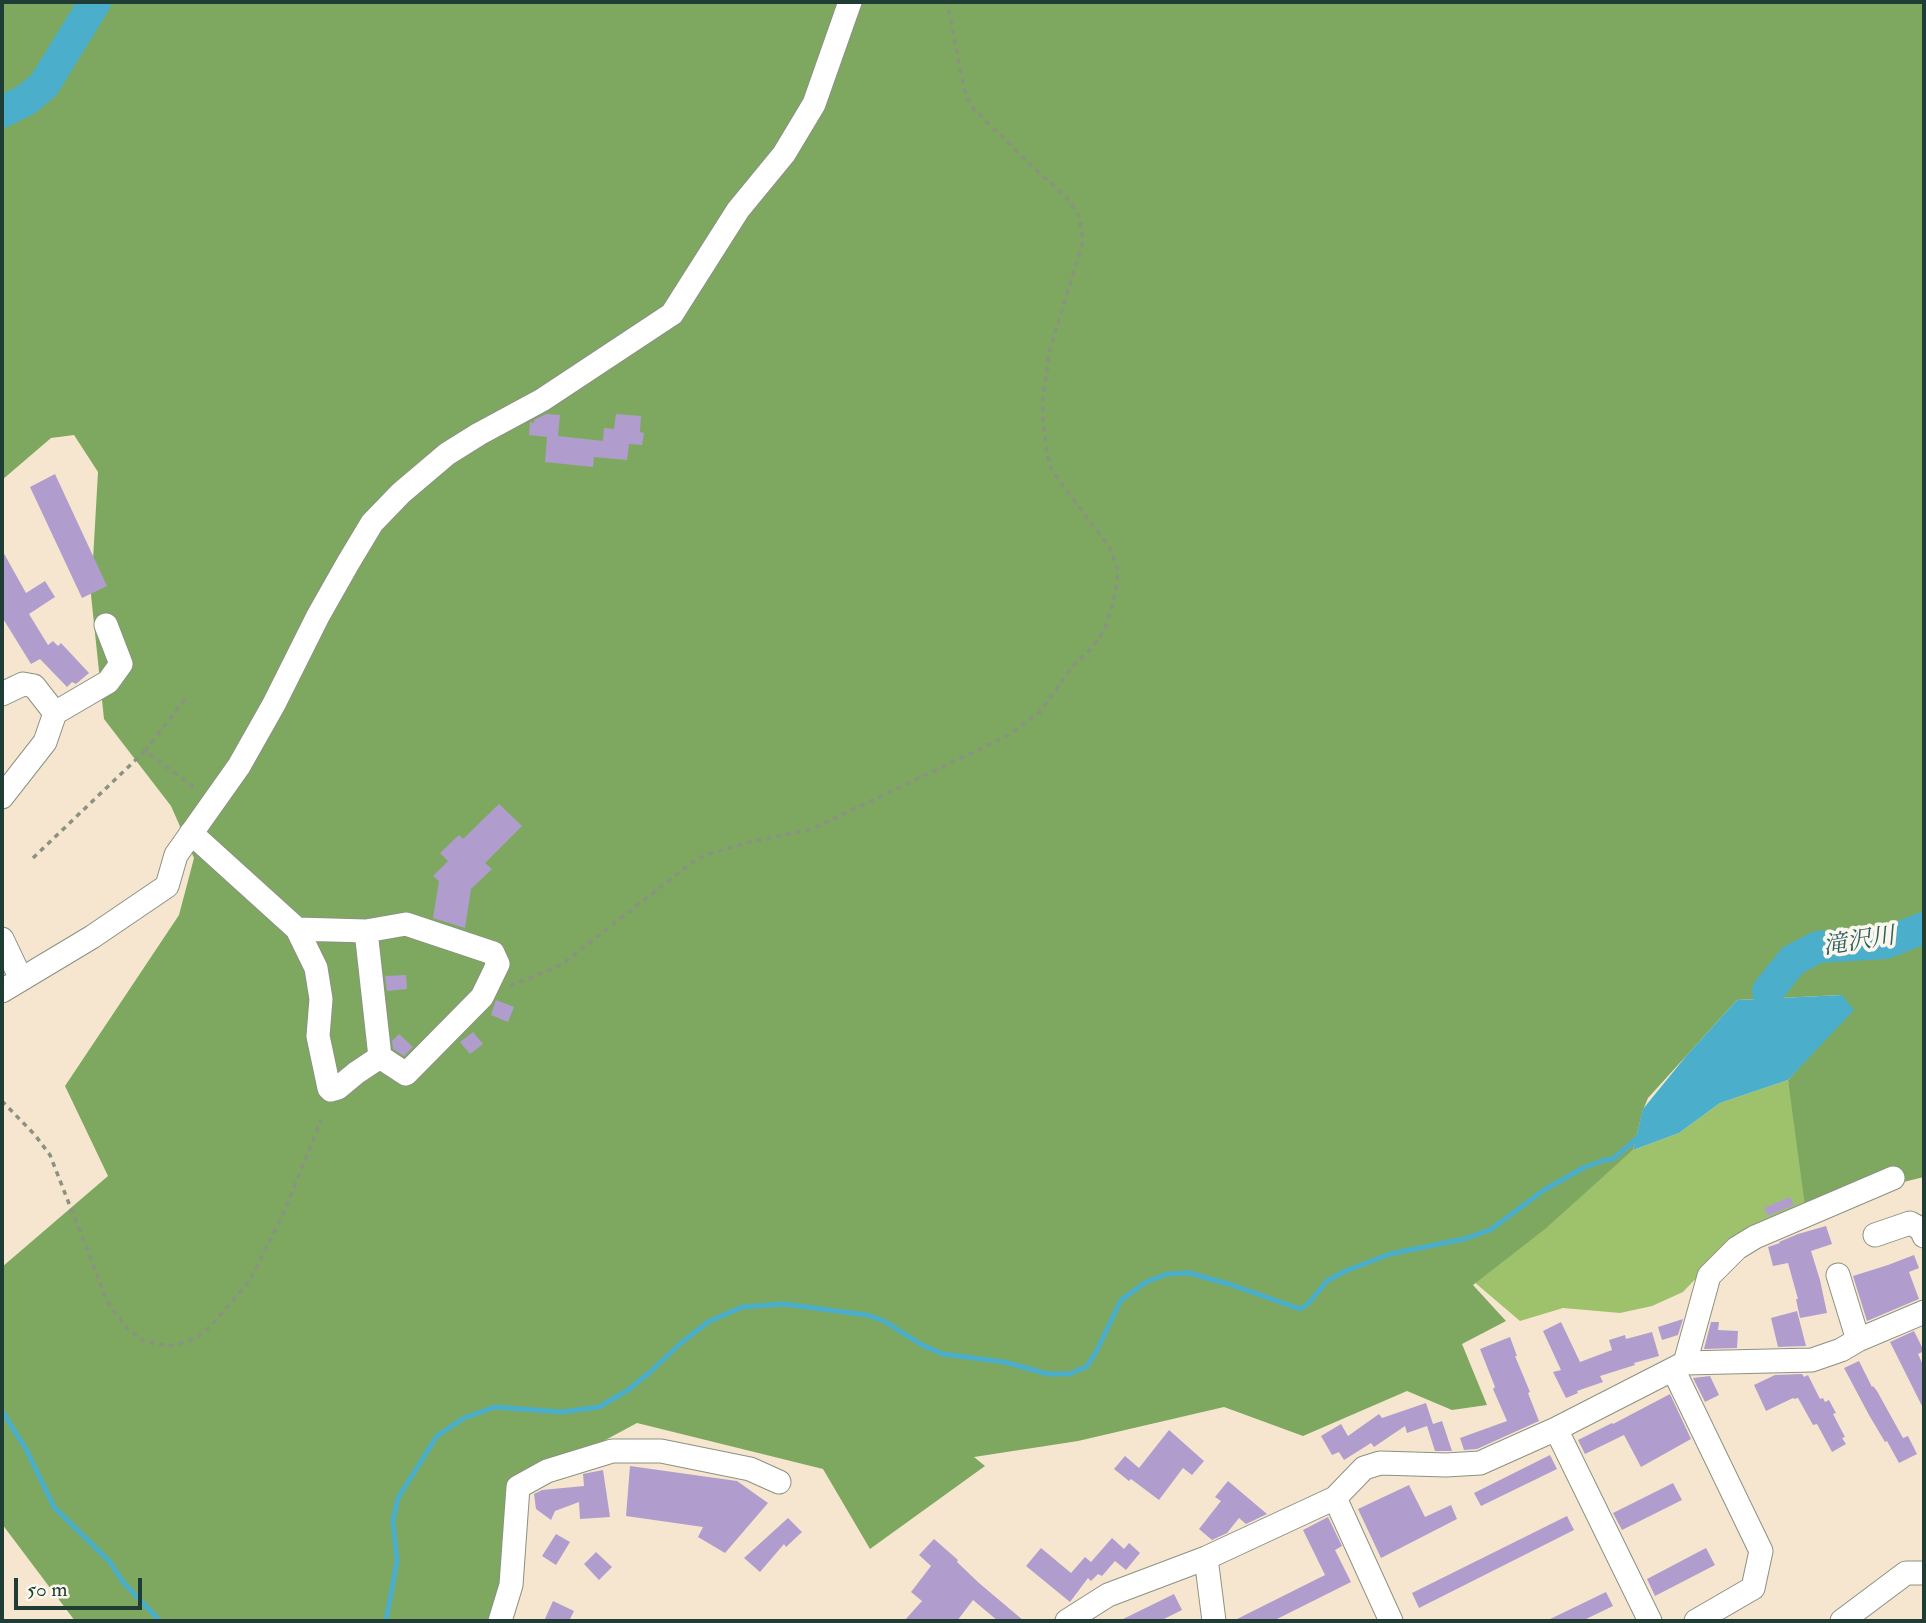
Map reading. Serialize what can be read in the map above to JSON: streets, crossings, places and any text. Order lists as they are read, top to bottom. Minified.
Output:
{"water":["滝沢川"],"scale_bar":"50 m"}
